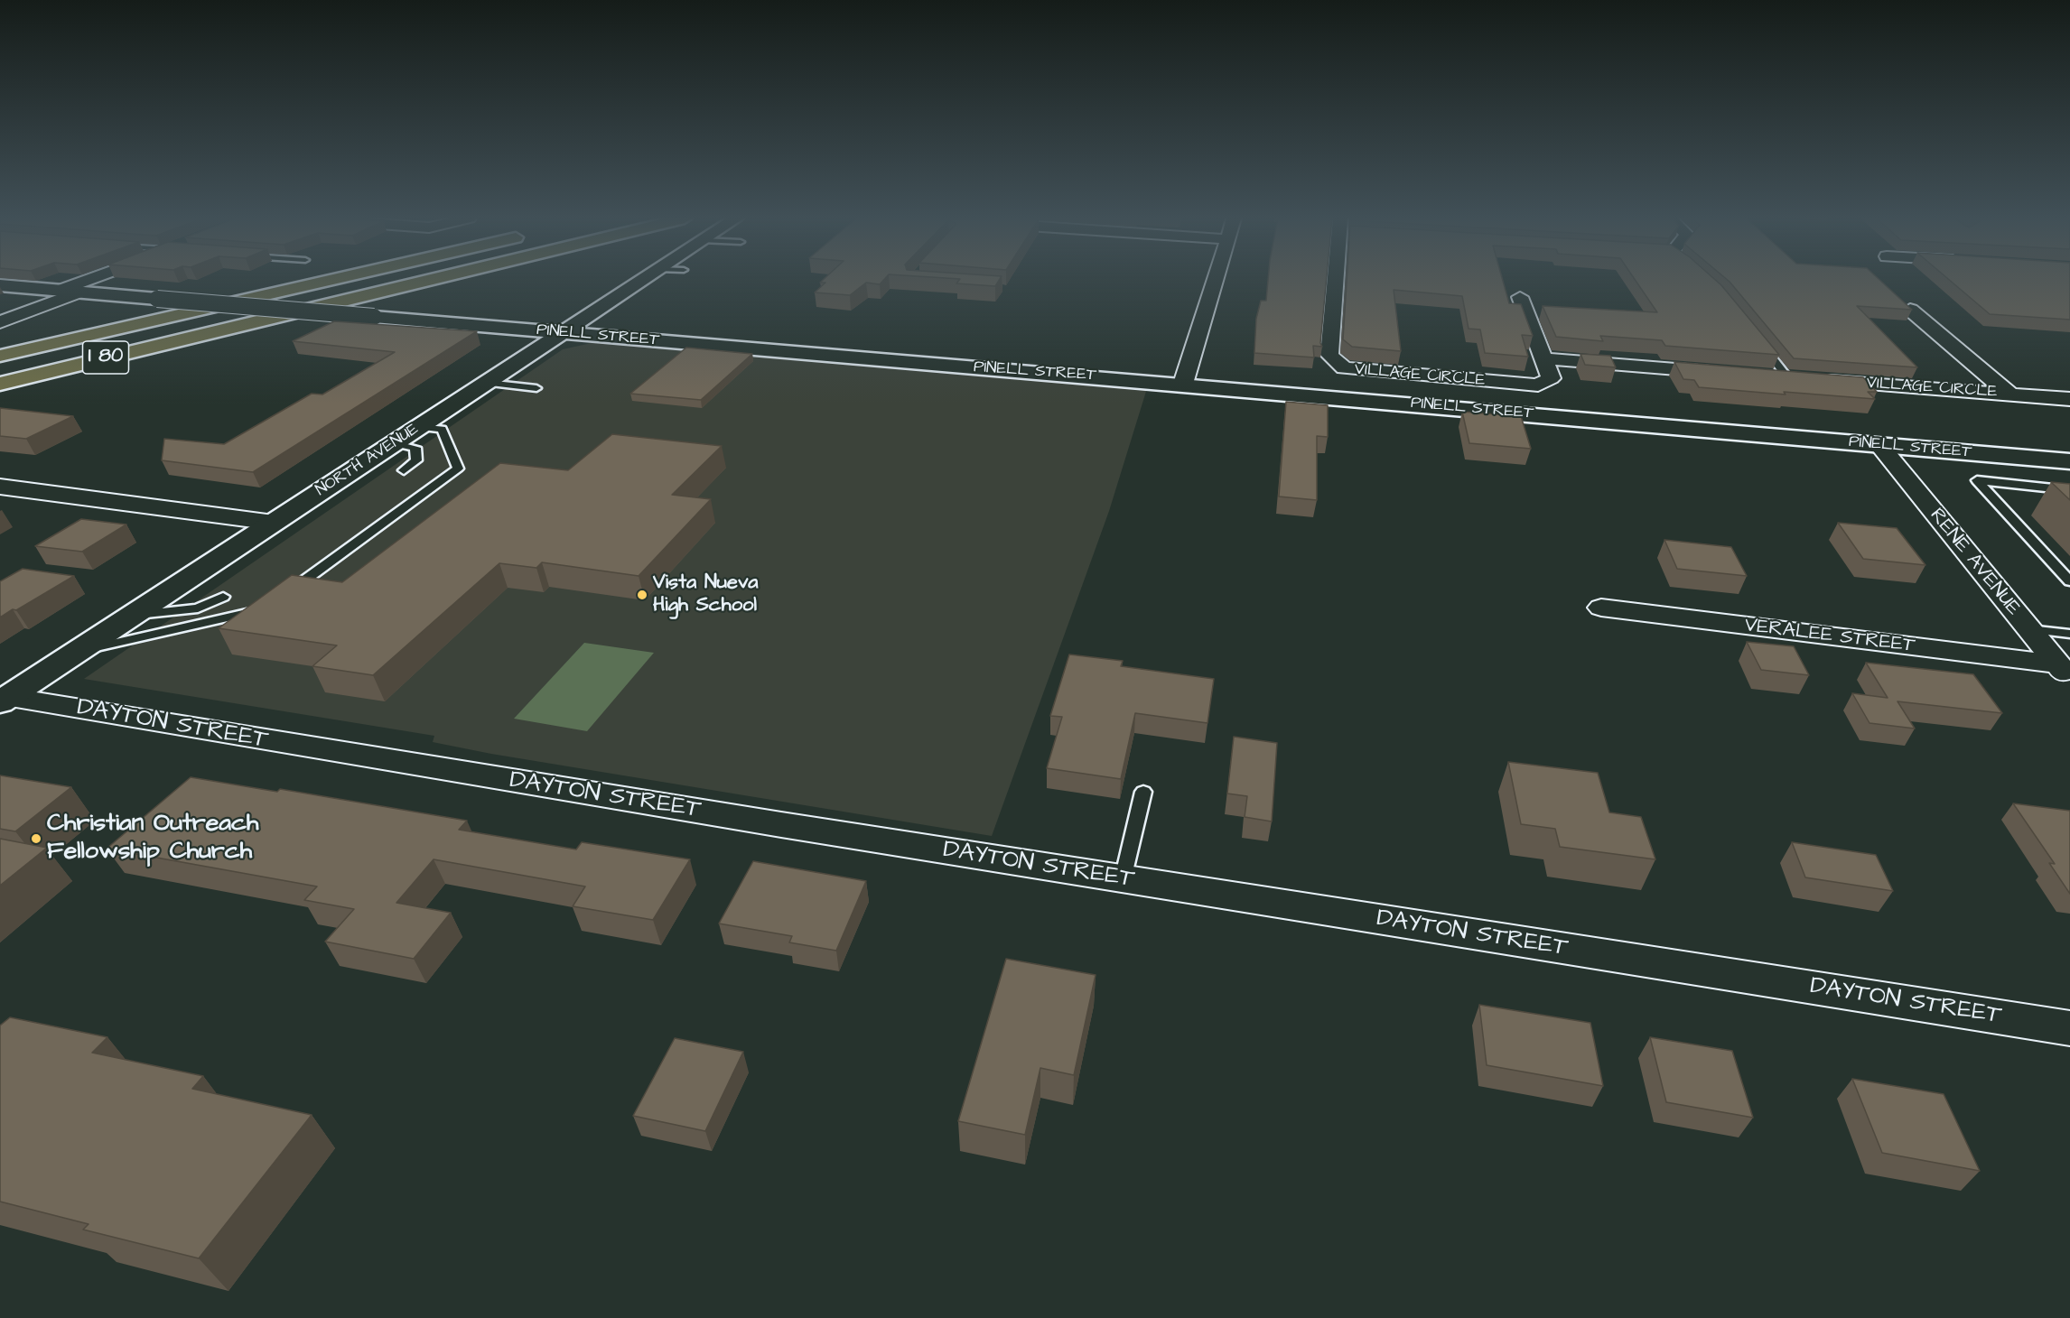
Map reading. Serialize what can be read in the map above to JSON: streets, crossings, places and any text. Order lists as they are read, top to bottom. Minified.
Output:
{"streets":{"highway":["I 80"],"street":["PINELL STREET","VILLAGE CIRCLE","NORTH AVENUE","RENE AVENUE","VERALEE STREET","DAYTON STREET"]},"crossings":[["PINELL STREET","NORTH AVENUE"],["PINELL STREET","RENE AVENUE"],["NORTH AVENUE","DAYTON STREET"],["RENE AVENUE","VERALEE STREET"]],"places":["Vista Nueva High School","Christian Outreach Fellowship Church"]}
